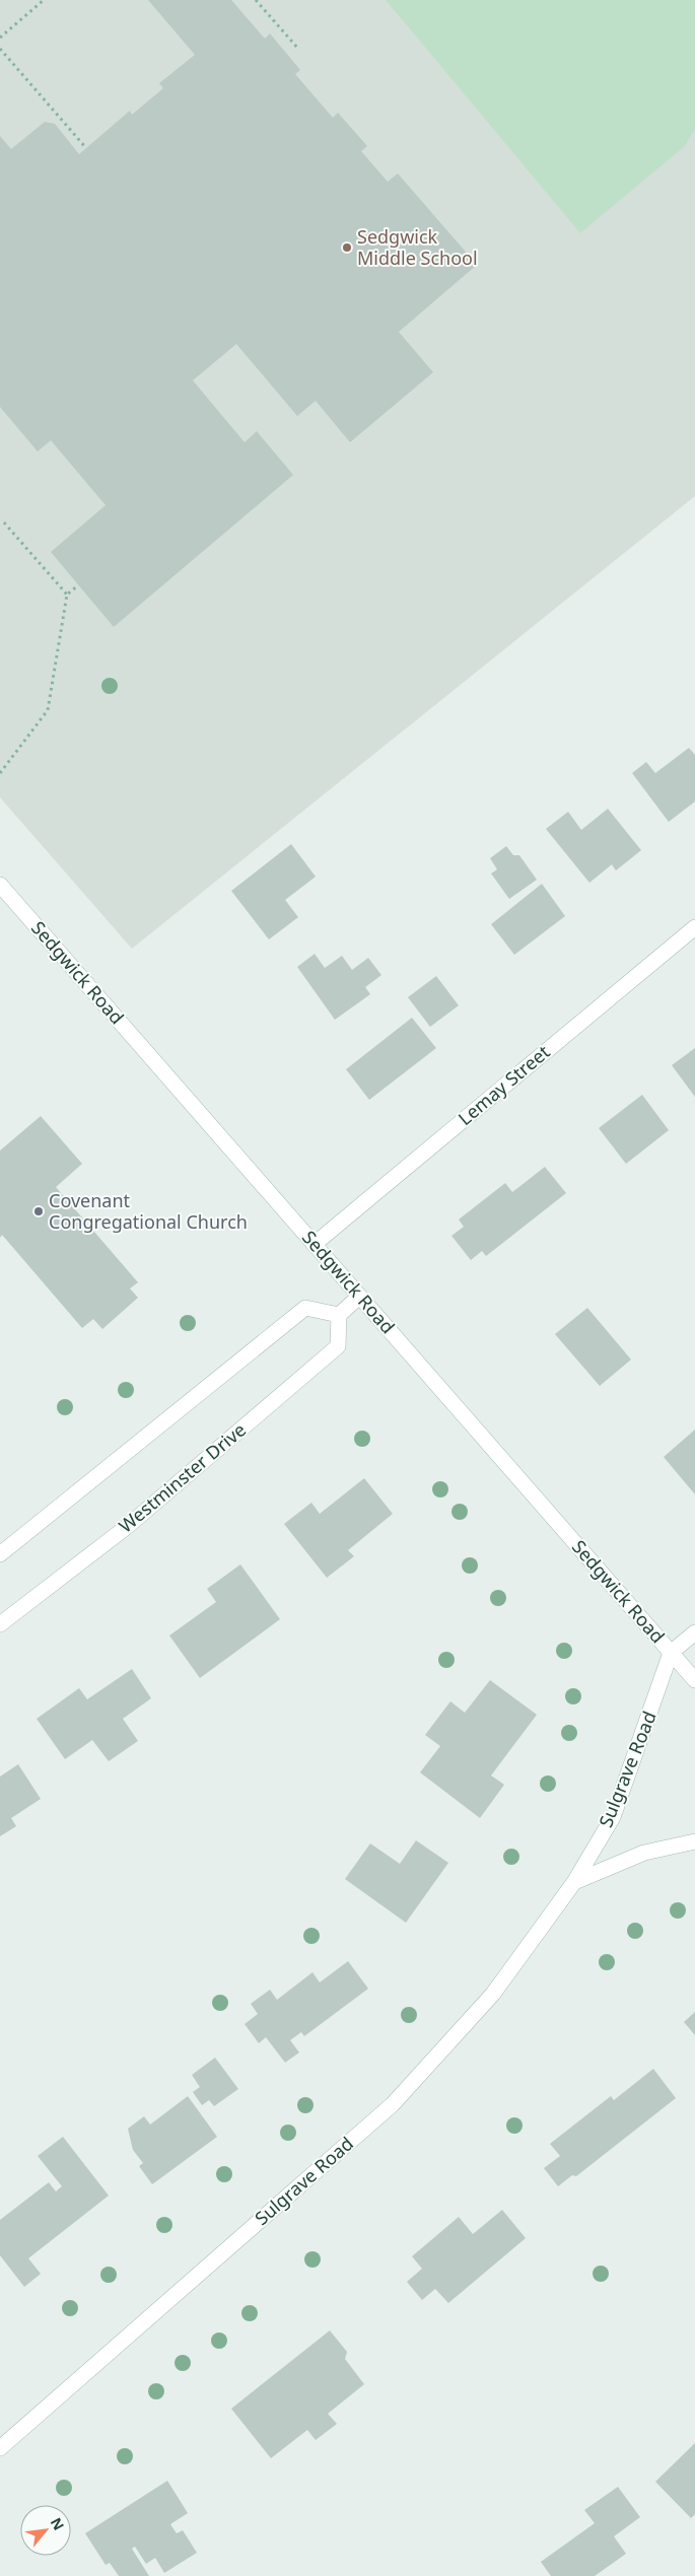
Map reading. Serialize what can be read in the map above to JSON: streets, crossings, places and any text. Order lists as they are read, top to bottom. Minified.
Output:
{"streets":{"street":["Sedgwick Road","Lemay Street","Westminster Drive","Sulgrave Road"]},"crossings":[["Sedgwick Road","Lemay Street"],["Sedgwick Road","Sulgrave Road"]],"places":["Sedgwick Middle School","Covenant Congregational Church"],"north":"top right"}
